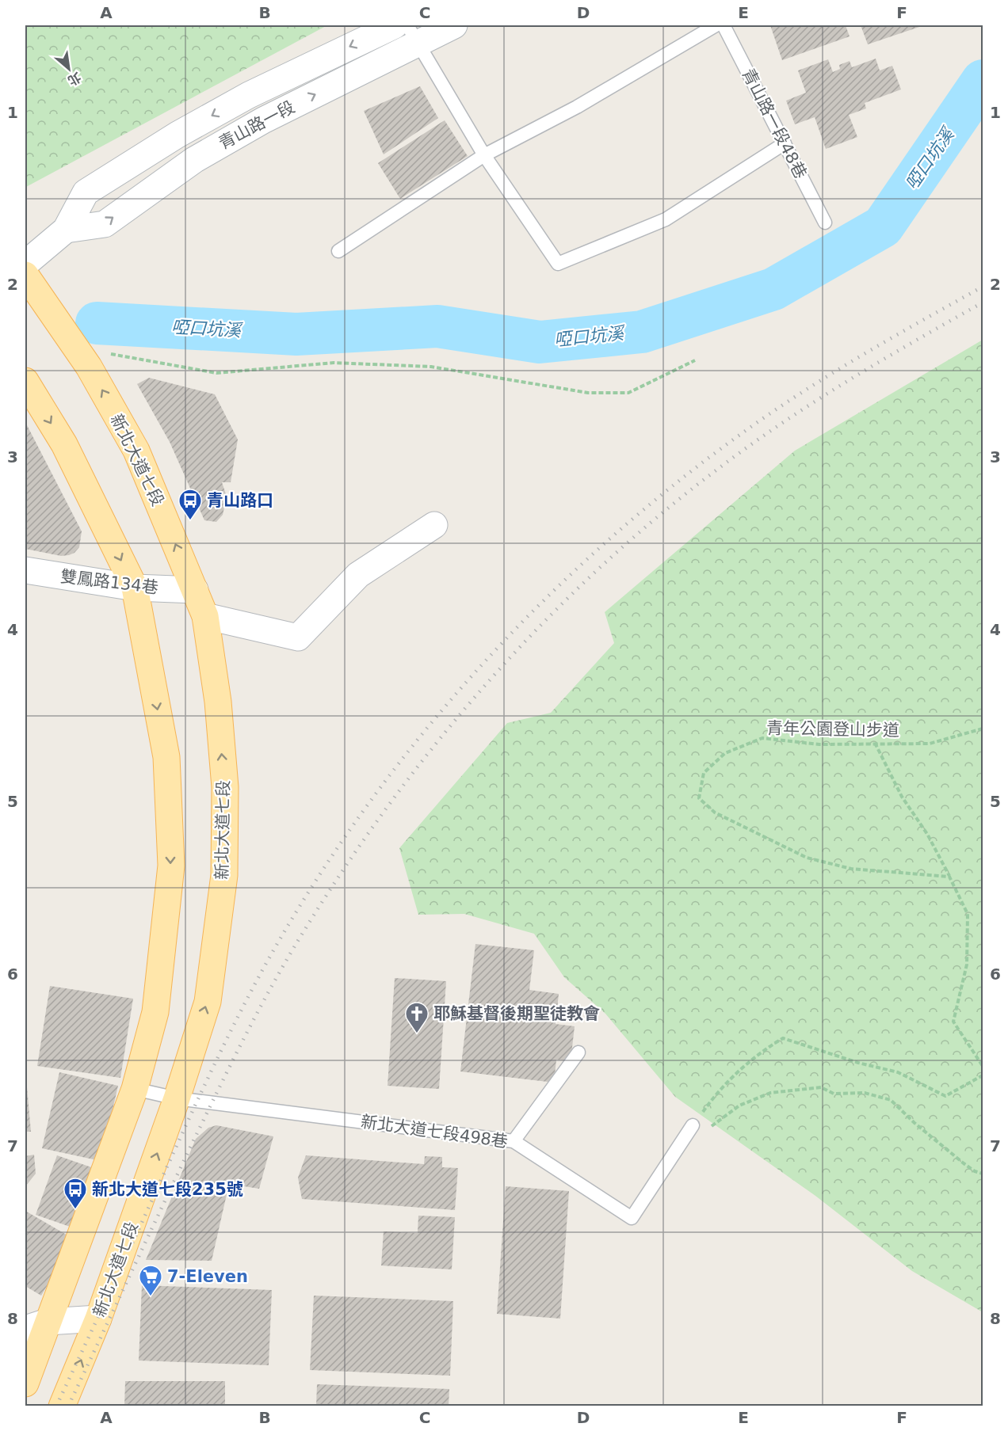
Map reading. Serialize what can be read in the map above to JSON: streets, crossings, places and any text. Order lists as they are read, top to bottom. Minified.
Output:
{"streets":{"main road":["新北大道七段"],"street":["青山路一段","雙鳳路134巷"],"lane":["青山路一段48巷","新北大道七段498巷"],"path":["青年公園登山步道"]},"crossings":[["新北大道七段","雙鳳路134巷"],["新北大道七段","新北大道七段498巷"]],"water":["啞口坑溪"],"places":{"bus stop":["青山路口","新北大道七段235號"],"church":["耶穌基督後期聖徒教會"],"supermarket":["7-Eleven"]},"north":"bottom right","grid":{"columns":["A","B","C","D","E","F"],"rows":["1","2","3","4","5","6","7","8"]}}
